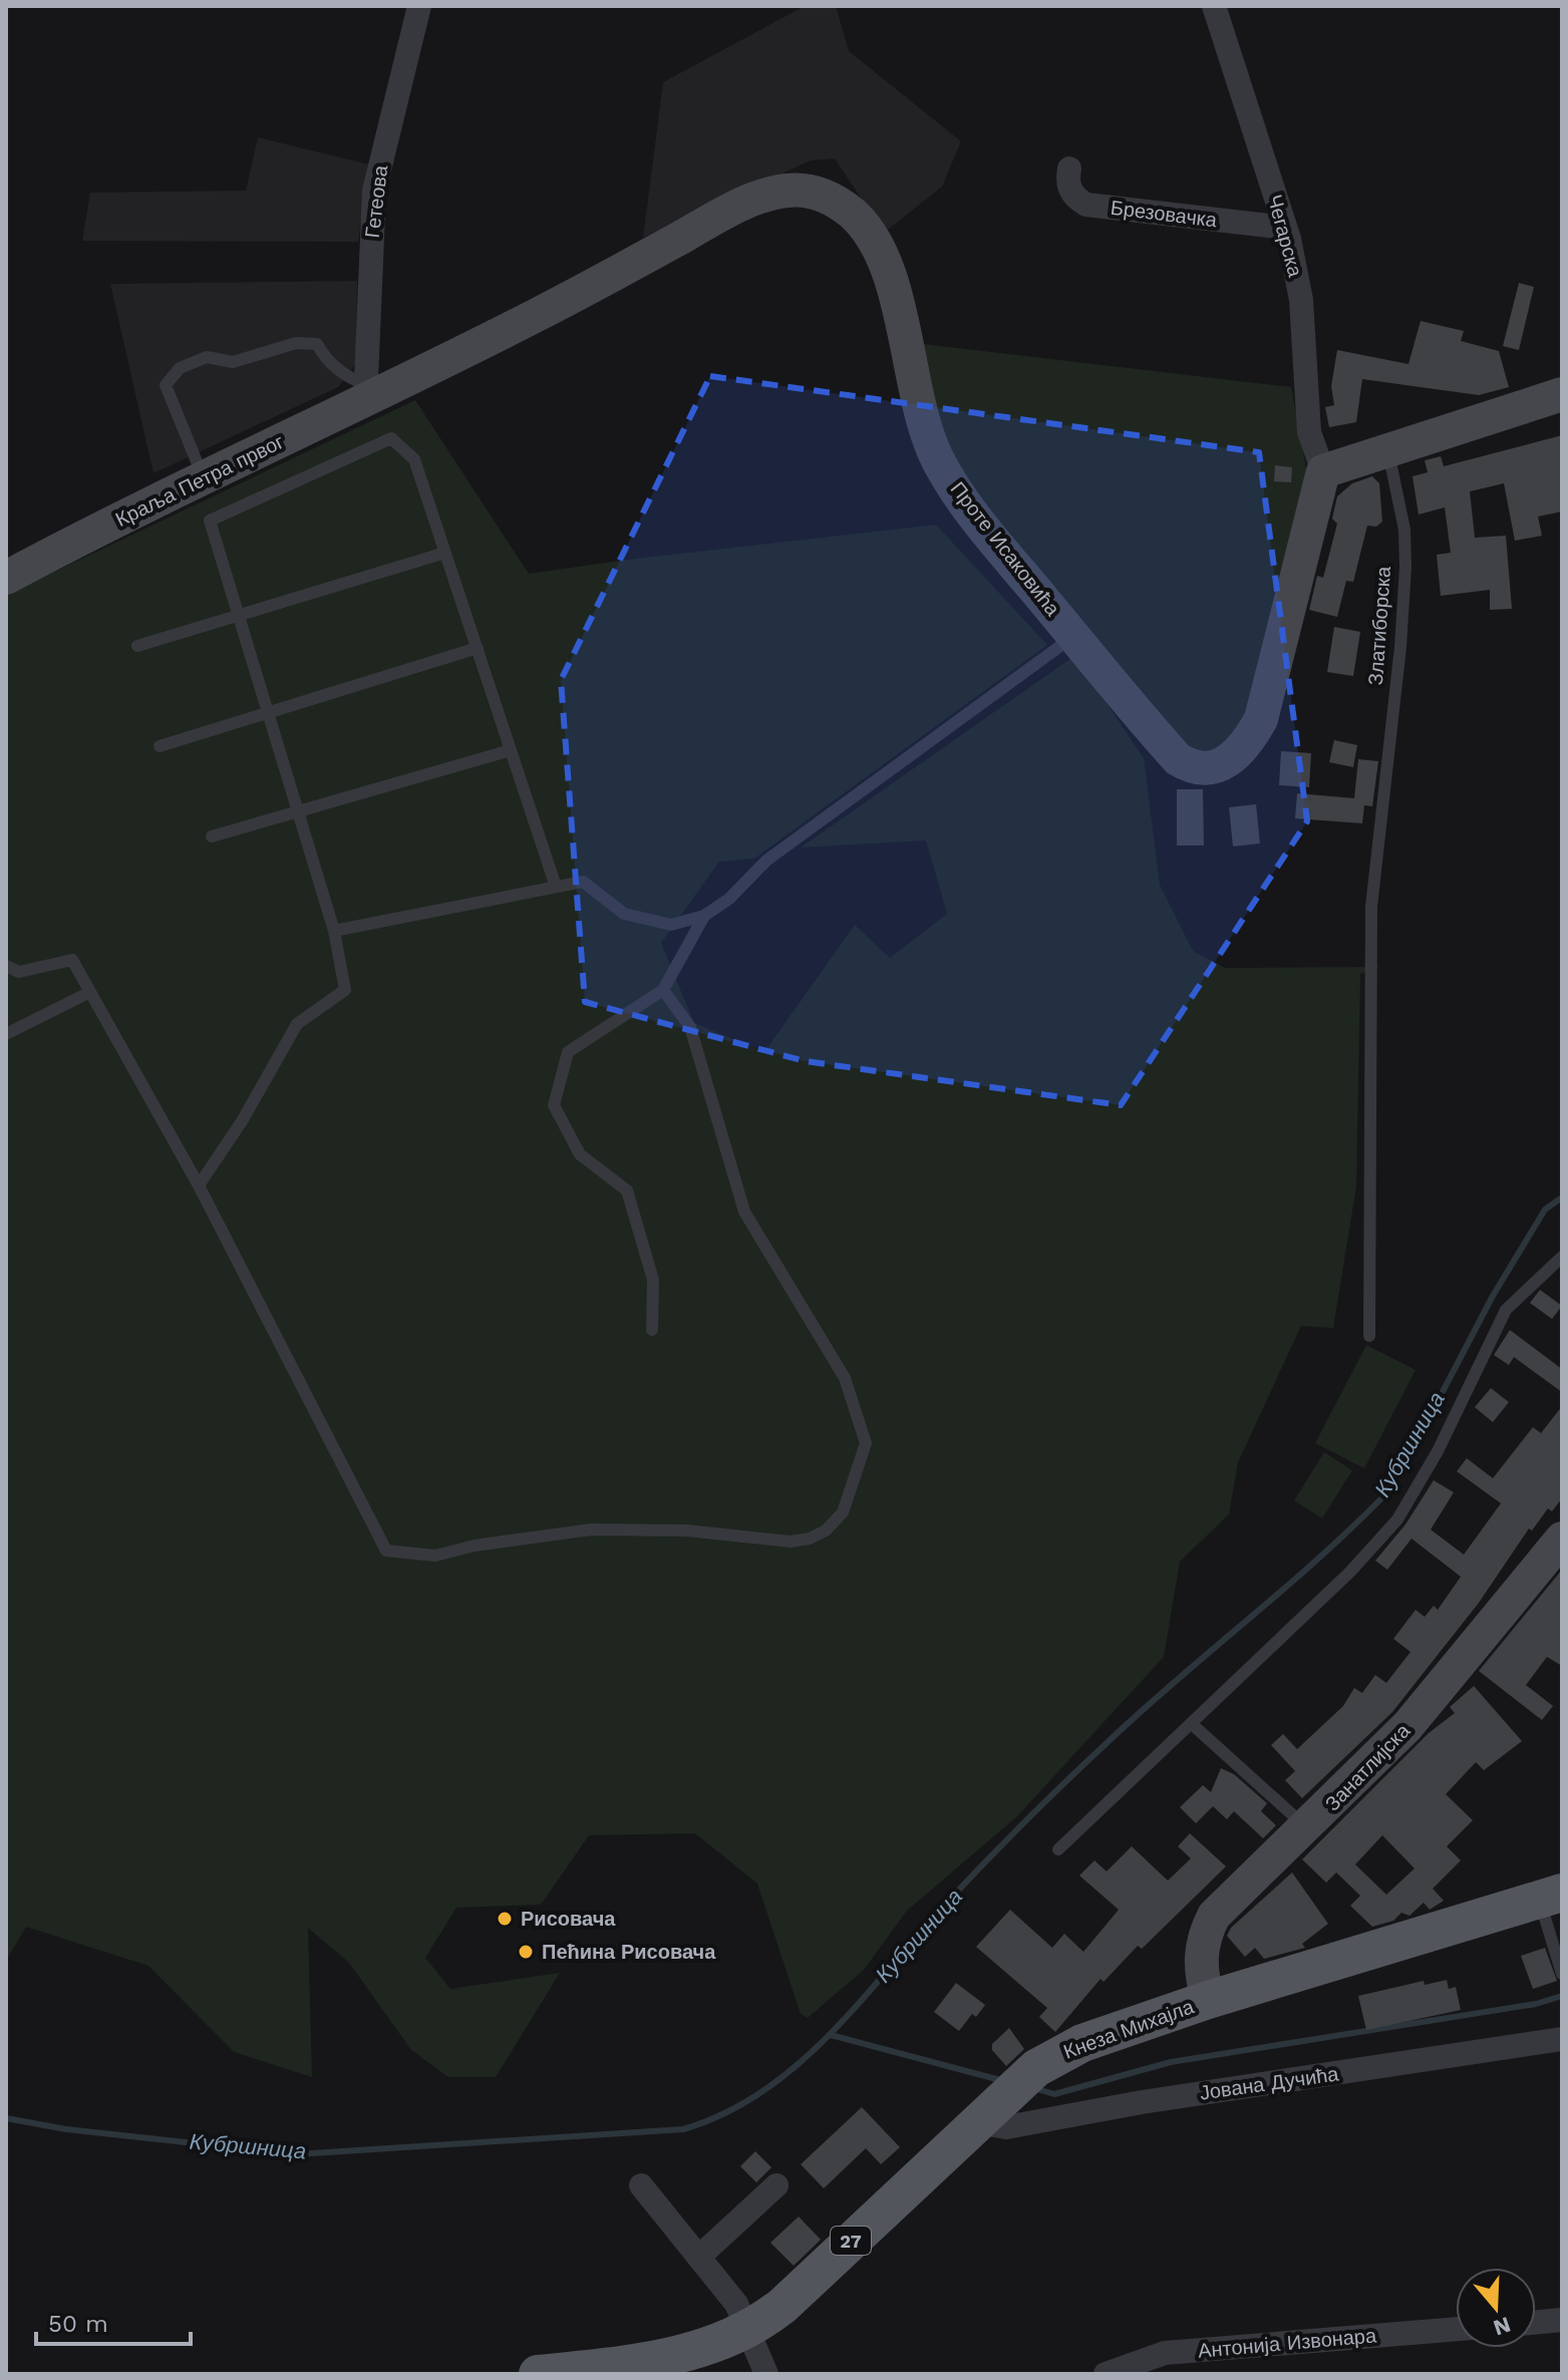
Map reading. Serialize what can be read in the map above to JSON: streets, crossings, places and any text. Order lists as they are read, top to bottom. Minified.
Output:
{"streets":{"main road":["Кнеза Михајла","27"],"street":["Гетеова","Брезовачка","Чегарска","Краља Петра првог","Проте Исаковића","Занатлијска","Јована Дучића","Антонија Извонара"],"lane":["Златиборска"]},"crossings":[["Гетеова","Краља Петра првог"],["Гетеова","Проте Исаковића"],["Брезовачка","Чегарска"],["Чегарска","Проте Исаковића"],["Краља Петра првог","Проте Исаковића"],["Занатлијска","Кнеза Михајла"],["Кнеза Михајла","Јована Дучића"],["Кнеза Михајла","27"]],"water":["Кубршница"],"places":["Рисовача","Пећина Рисовача"],"scale_bar":"50 m","north":"bottom"}
